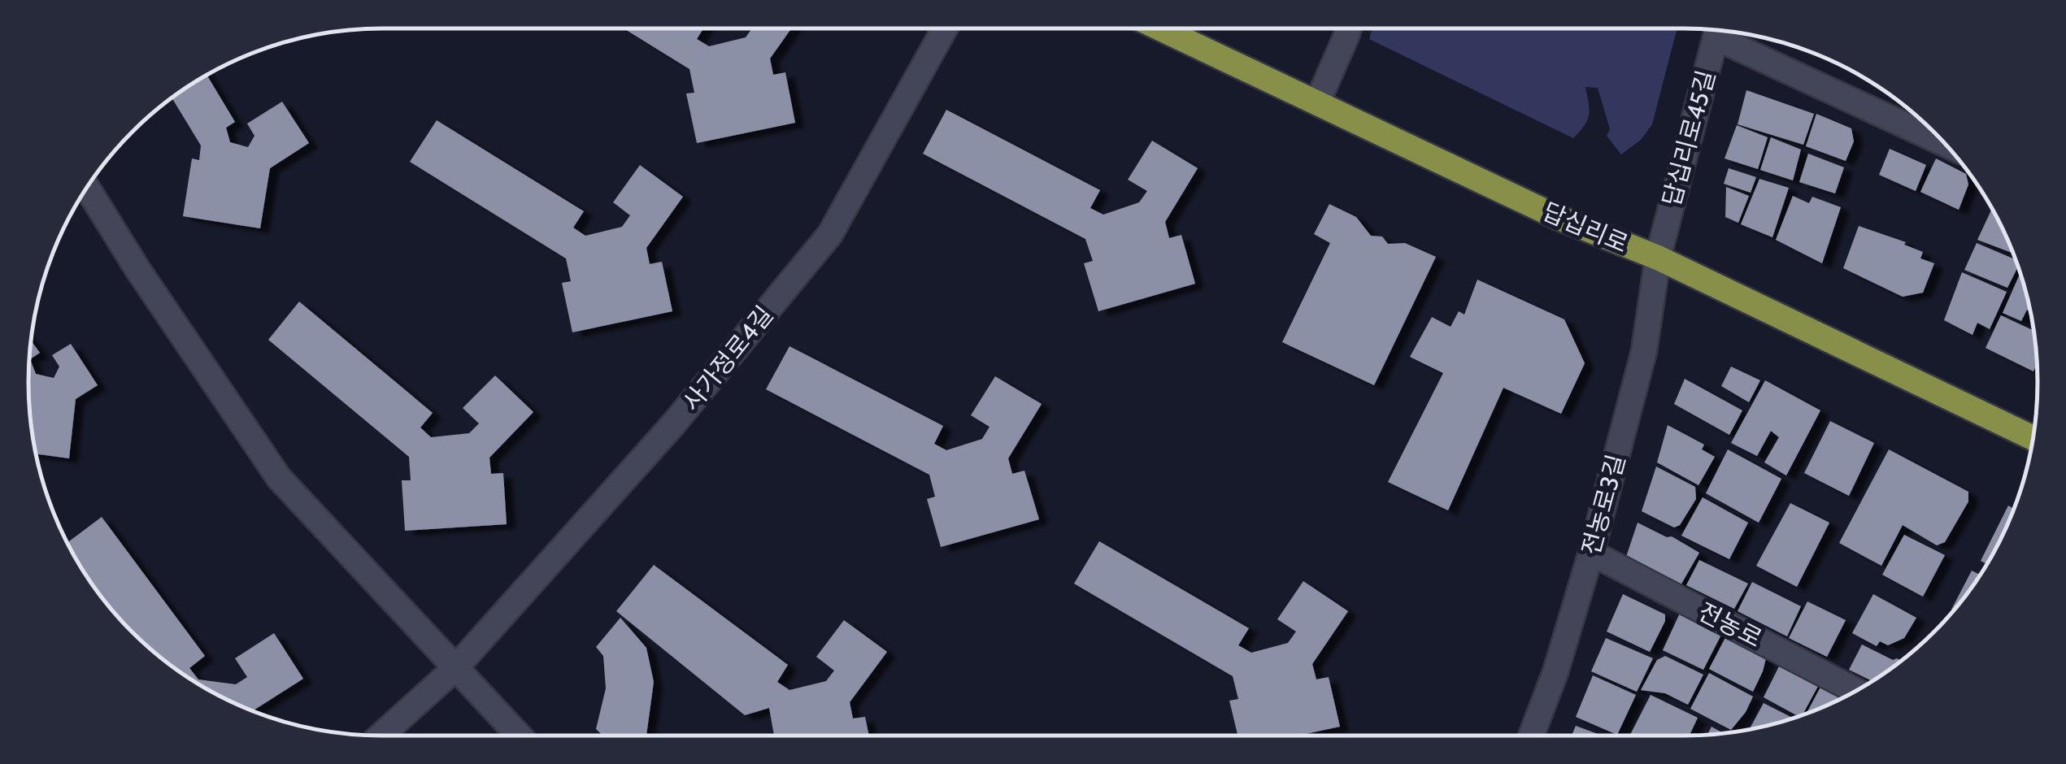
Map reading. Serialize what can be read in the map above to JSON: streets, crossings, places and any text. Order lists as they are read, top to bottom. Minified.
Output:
{"streets":{"main road":["답십리로"],"street":["답십리로45길","사가정로4길","전농로3길","전농로"]},"crossings":[["답십리로45길","답십리로"],["답십리로45길","전농로3길"],["답십리로","전농로3길"],["전농로3길","전농로"]]}
